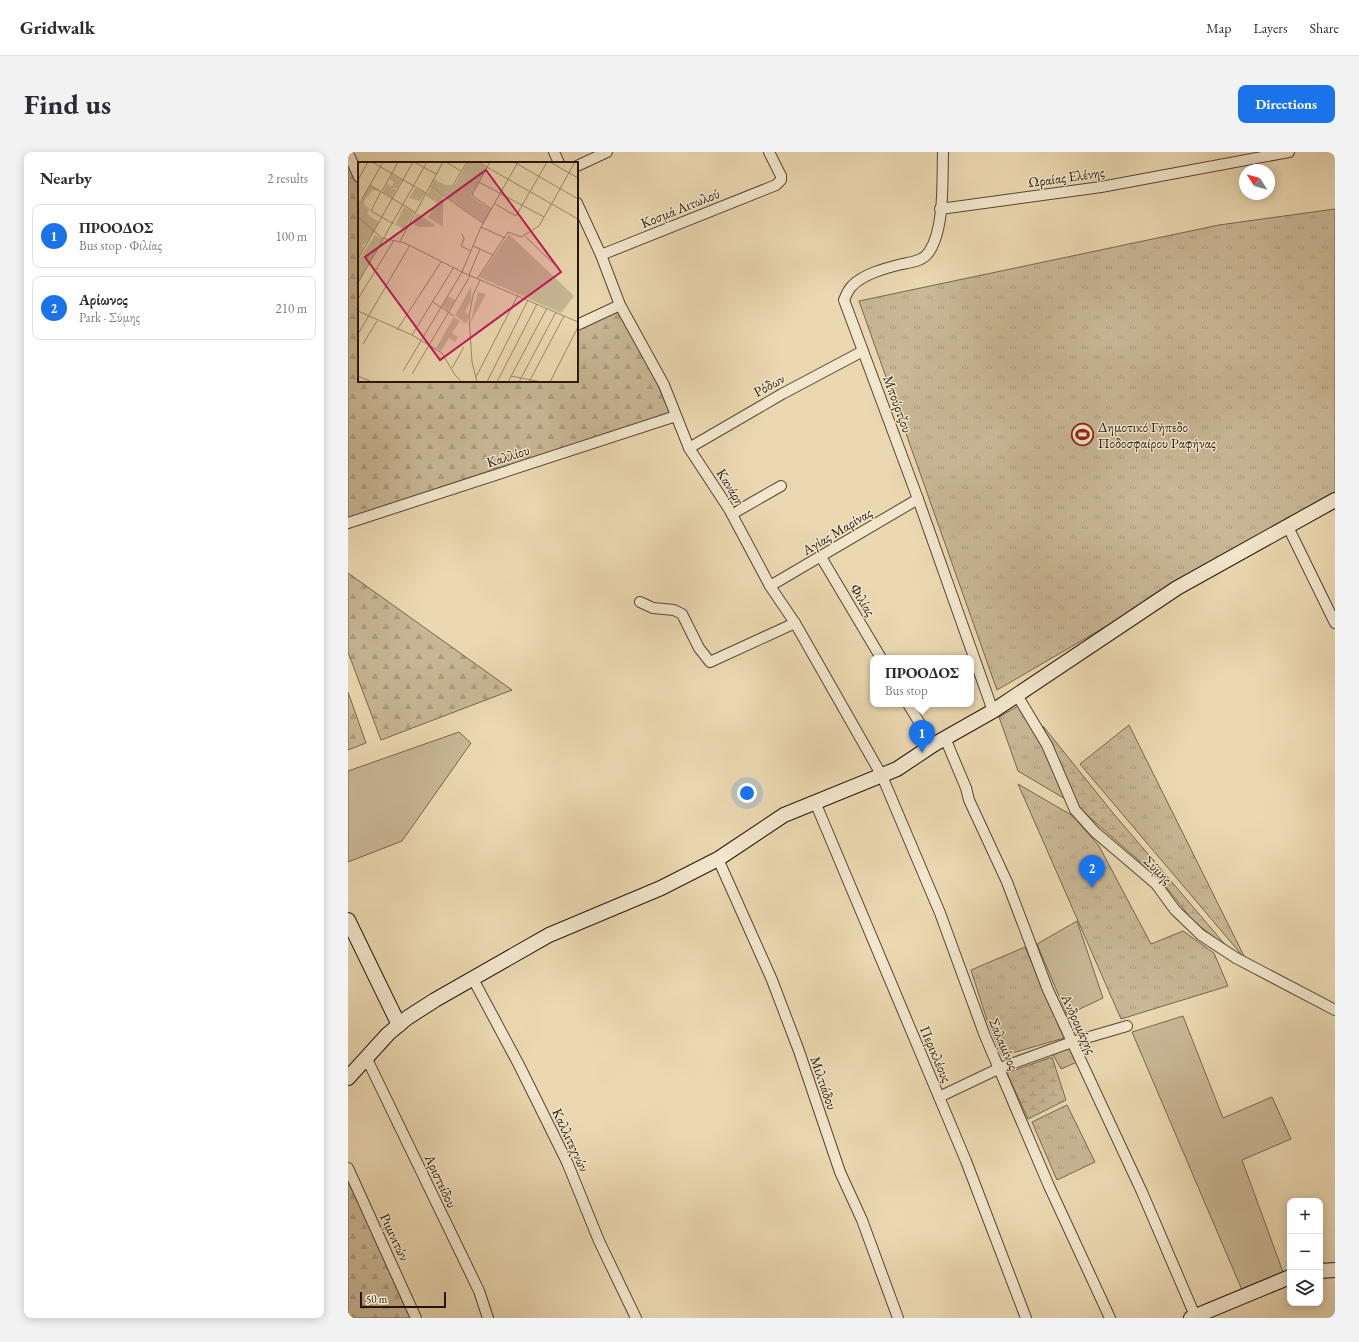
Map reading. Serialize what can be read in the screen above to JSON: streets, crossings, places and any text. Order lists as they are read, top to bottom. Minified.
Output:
{"streets":{"street":["Ωραίας Ελένης","Κοσμά Αιτωλού","Ρόδων","Μπούρτζου","Καλλίου","Κανάρη","Αγίας Μαρίνας","Φιλίας","Σύμης","Ανδρομάχης","Σαλαμίνος","Περικλέους","Μιλτιάδου","Καλλιτεχνών","Αριστείδου","Ριμινιτών"]},"crossings":[["Ωραίας Ελένης","Μπούρτζου"],["Κοσμά Αιτωλού","Κανάρη"],["Ρόδων","Μπούρτζου"],["Ρόδων","Κανάρη"],["Μπούρτζου","Αγίας Μαρίνας"],["Καλλίου","Κανάρη"],["Κανάρη","Αγίας Μαρίνας"],["Κανάρη","Σαλαμίνος"],["Αγίας Μαρίνας","Φιλίας"]],"places":{"sports":["Δημοτικό Γήπεδο Ποδοσφαίρου Ραφήνας"]},"scale_bar":"50 m","north":"top left","page":{"header":"Gridwalk","nav":["Map","Layers","Share"],"buttons":"Directions","title":"Find us","heading":["Nearby","2 results"],"list":[{"mark":"1","name":"ΠΡΟΟΔΟΣ","note":"Bus stop · Φιλίας","value":"100 m"},{"mark":"2","name":"Αρίωνος","note":"Park · Σύμης","value":"210 m"}],"popup":["ΠΡΟΟΔΟΣ","Bus stop"],"pins":["1","2"],"map_buttons":["+","−"],"scale":"50 m"}}
